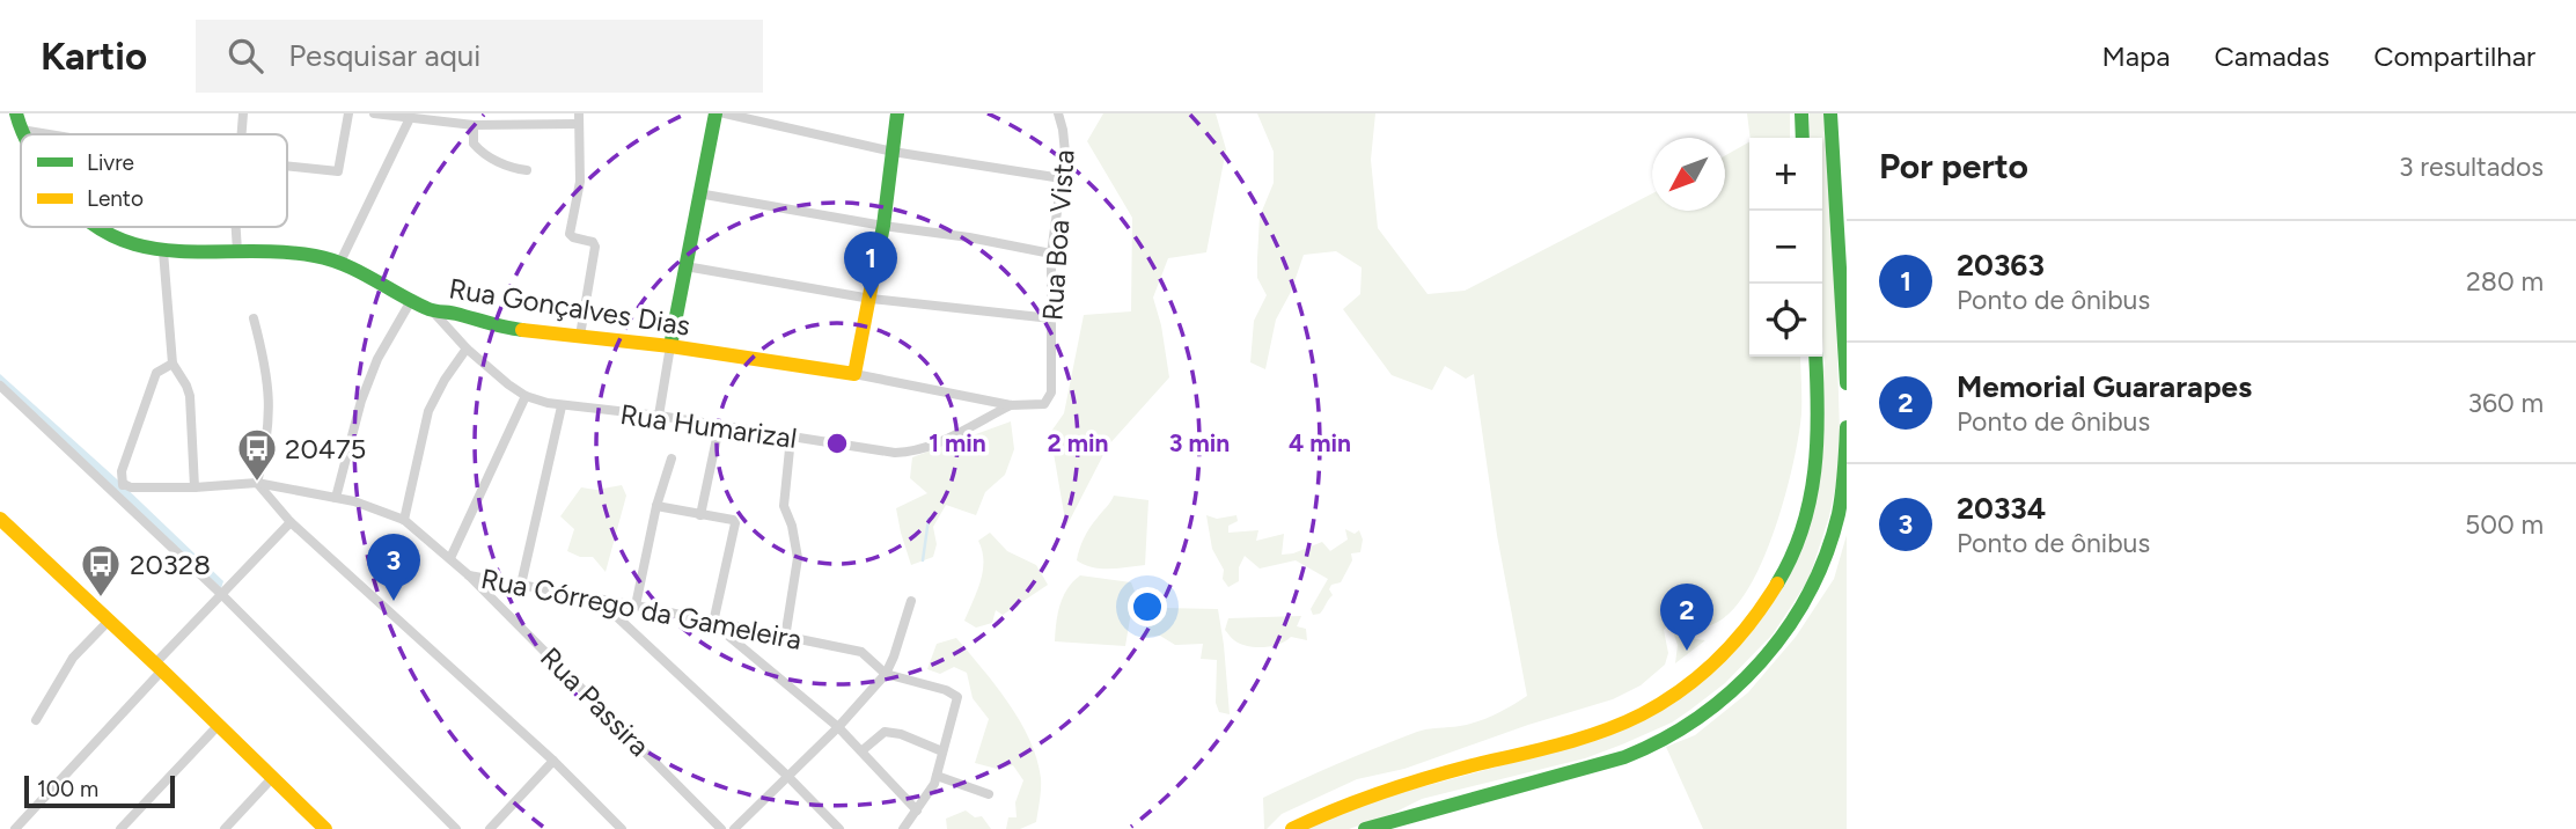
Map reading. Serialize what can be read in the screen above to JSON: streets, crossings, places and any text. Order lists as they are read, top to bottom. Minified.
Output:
{"streets":{"main road":["Rua Gonçalves Dias"],"street":["Rua Boa Vista","Rua Humarizal","Rua Córrego da Gameleira","Rua Passira"]},"crossings":[["Rua Boa Vista","Rua Gonçalves Dias"],["Rua Gonçalves Dias","Rua Humarizal"],["Rua Córrego da Gameleira","Rua Passira"]],"places":{"bus stop":["20475","20328"]},"legend":["Livre","Lento"],"scale_bar":"100 m","north":"bottom left","page":{"header":"Kartio","search":"Pesquisar aqui","nav":["Mapa","Camadas","Compartilhar"],"heading":["Por perto","3 resultados"],"map_buttons":["+","−"],"list":[{"mark":"1","name":"20363","note":"Ponto de ônibus","value":"280 m"},{"mark":"2","name":"Memorial Guararapes","note":"Ponto de ônibus","value":"360 m"},{"mark":"3","name":"20334","note":"Ponto de ônibus","value":"500 m"}],"pins":["1","3","2"],"scale":"100 m"},"rings":["1 min","2 min","3 min","4 min"]}
